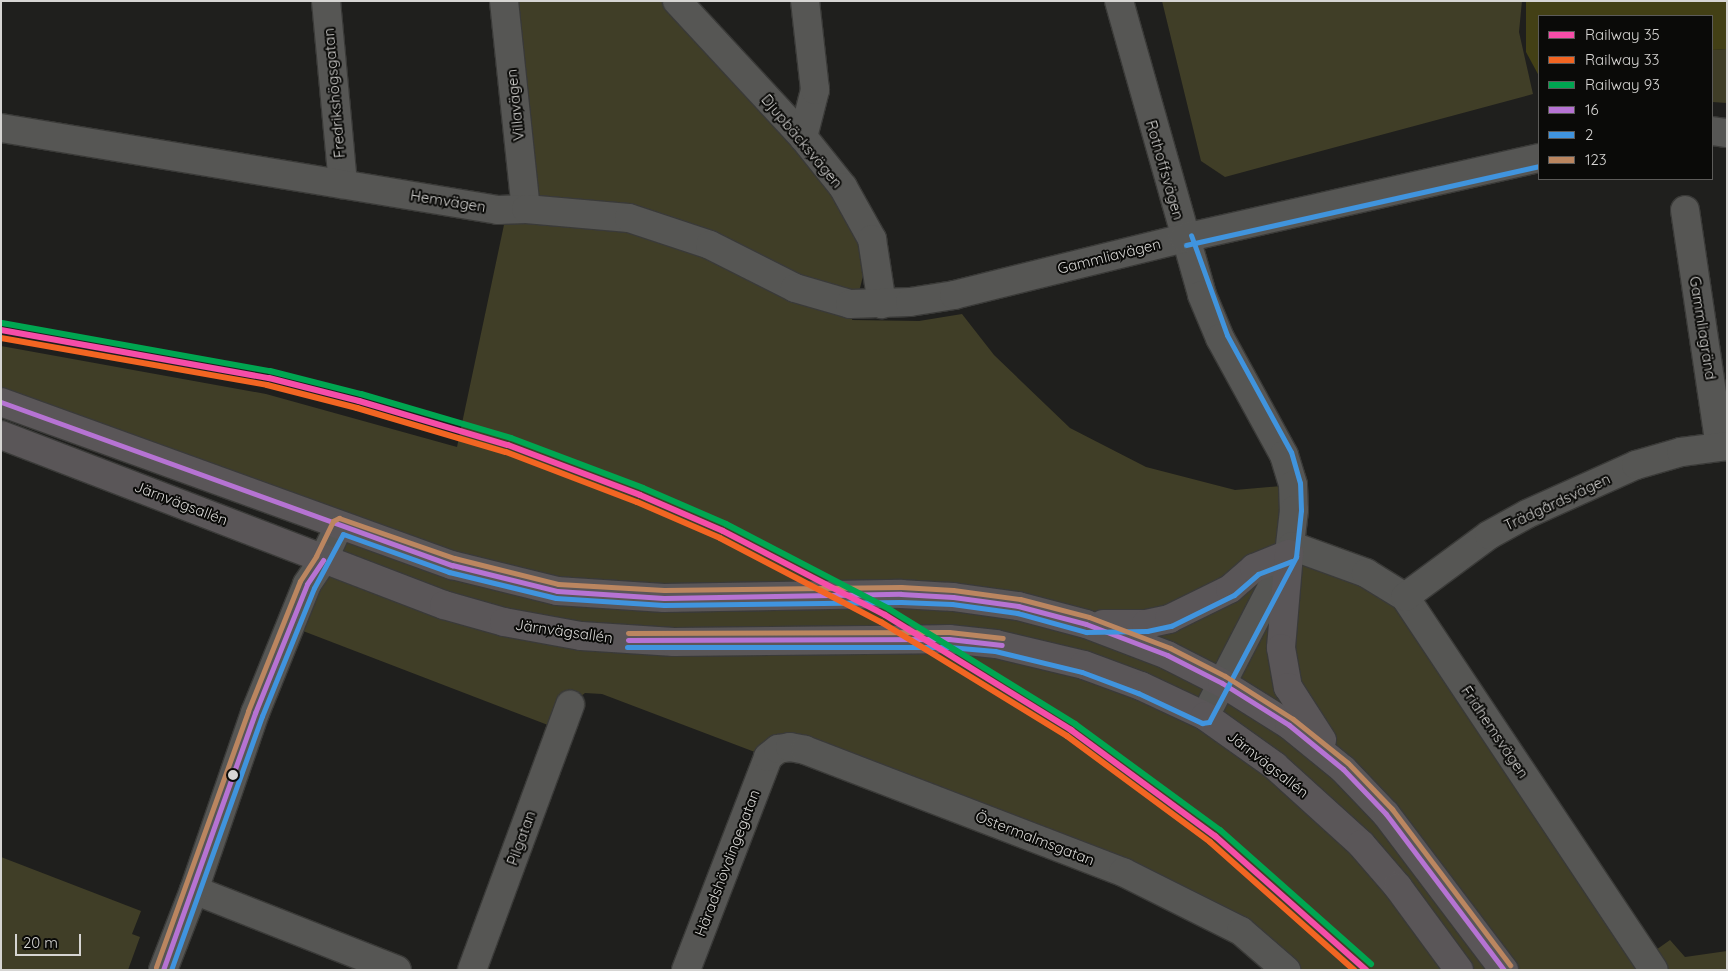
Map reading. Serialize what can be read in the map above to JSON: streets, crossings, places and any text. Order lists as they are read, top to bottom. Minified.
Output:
{"streets":{"main road":["Järnvägsallén"],"street":["Fredrikshögsgatan","Villavägen","Djupbäcksvägen","Rothoffsvägen","Hemvägen","Gammliavägen","Gammliagränd","Trädgårdsvägen","Fridhemsvägen","Pilgatan","Östermalmsgatan","Häradshövdingegatan"]},"crossings":[["Fredrikshögsgatan","Hemvägen"],["Villavägen","Hemvägen"],["Djupbäcksvägen","Hemvägen"],["Djupbäcksvägen","Gammliavägen"],["Rothoffsvägen","Gammliavägen"],["Rothoffsvägen","Järnvägsallén"],["Rothoffsvägen","Fridhemsvägen"],["Hemvägen","Gammliavägen"],["Gammliagränd","Trädgårdsvägen"],["Trädgårdsvägen","Fridhemsvägen"],["Östermalmsgatan","Häradshövdingegatan"]],"lines":["transit line 2","rail line 93","rail line 35","rail line 33","transit line 16","transit line 123"],"legend":["Railway 35","Railway 33","Railway 93","16","2","123"],"scale_bar":"20 m"}
